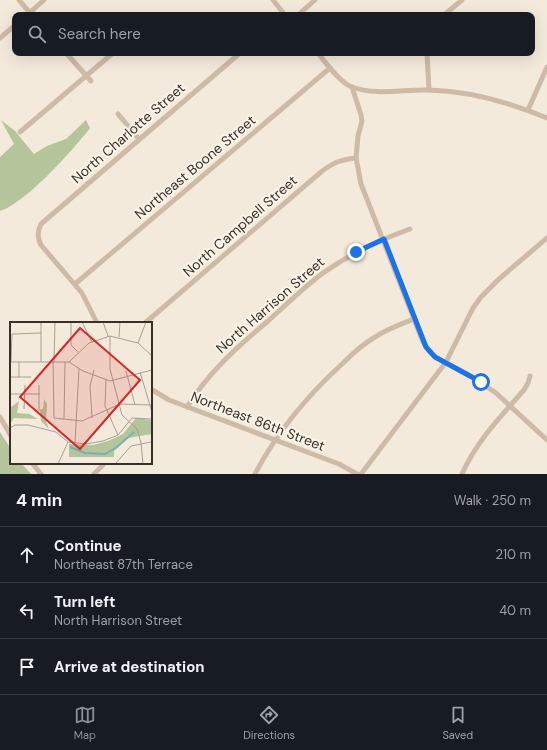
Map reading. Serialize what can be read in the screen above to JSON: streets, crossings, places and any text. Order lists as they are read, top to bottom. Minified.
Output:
{"streets":{"street":["North Charlotte Street","Northeast Boone Street","North Campbell Street","North Harrison Street","Northeast 86th Street"]},"crossings":[["North Charlotte Street","Northeast Boone Street"],["North Harrison Street","Northeast 86th Street"]],"page":{"search":"Search here","heading":["4 min","Walk · 250 m"],"list":[["Continue","Northeast 87th Terrace","210 m"],["Turn left","North Harrison Street","40 m"],"Arrive at destination"],"nav":["Map","Directions","Saved"]}}
